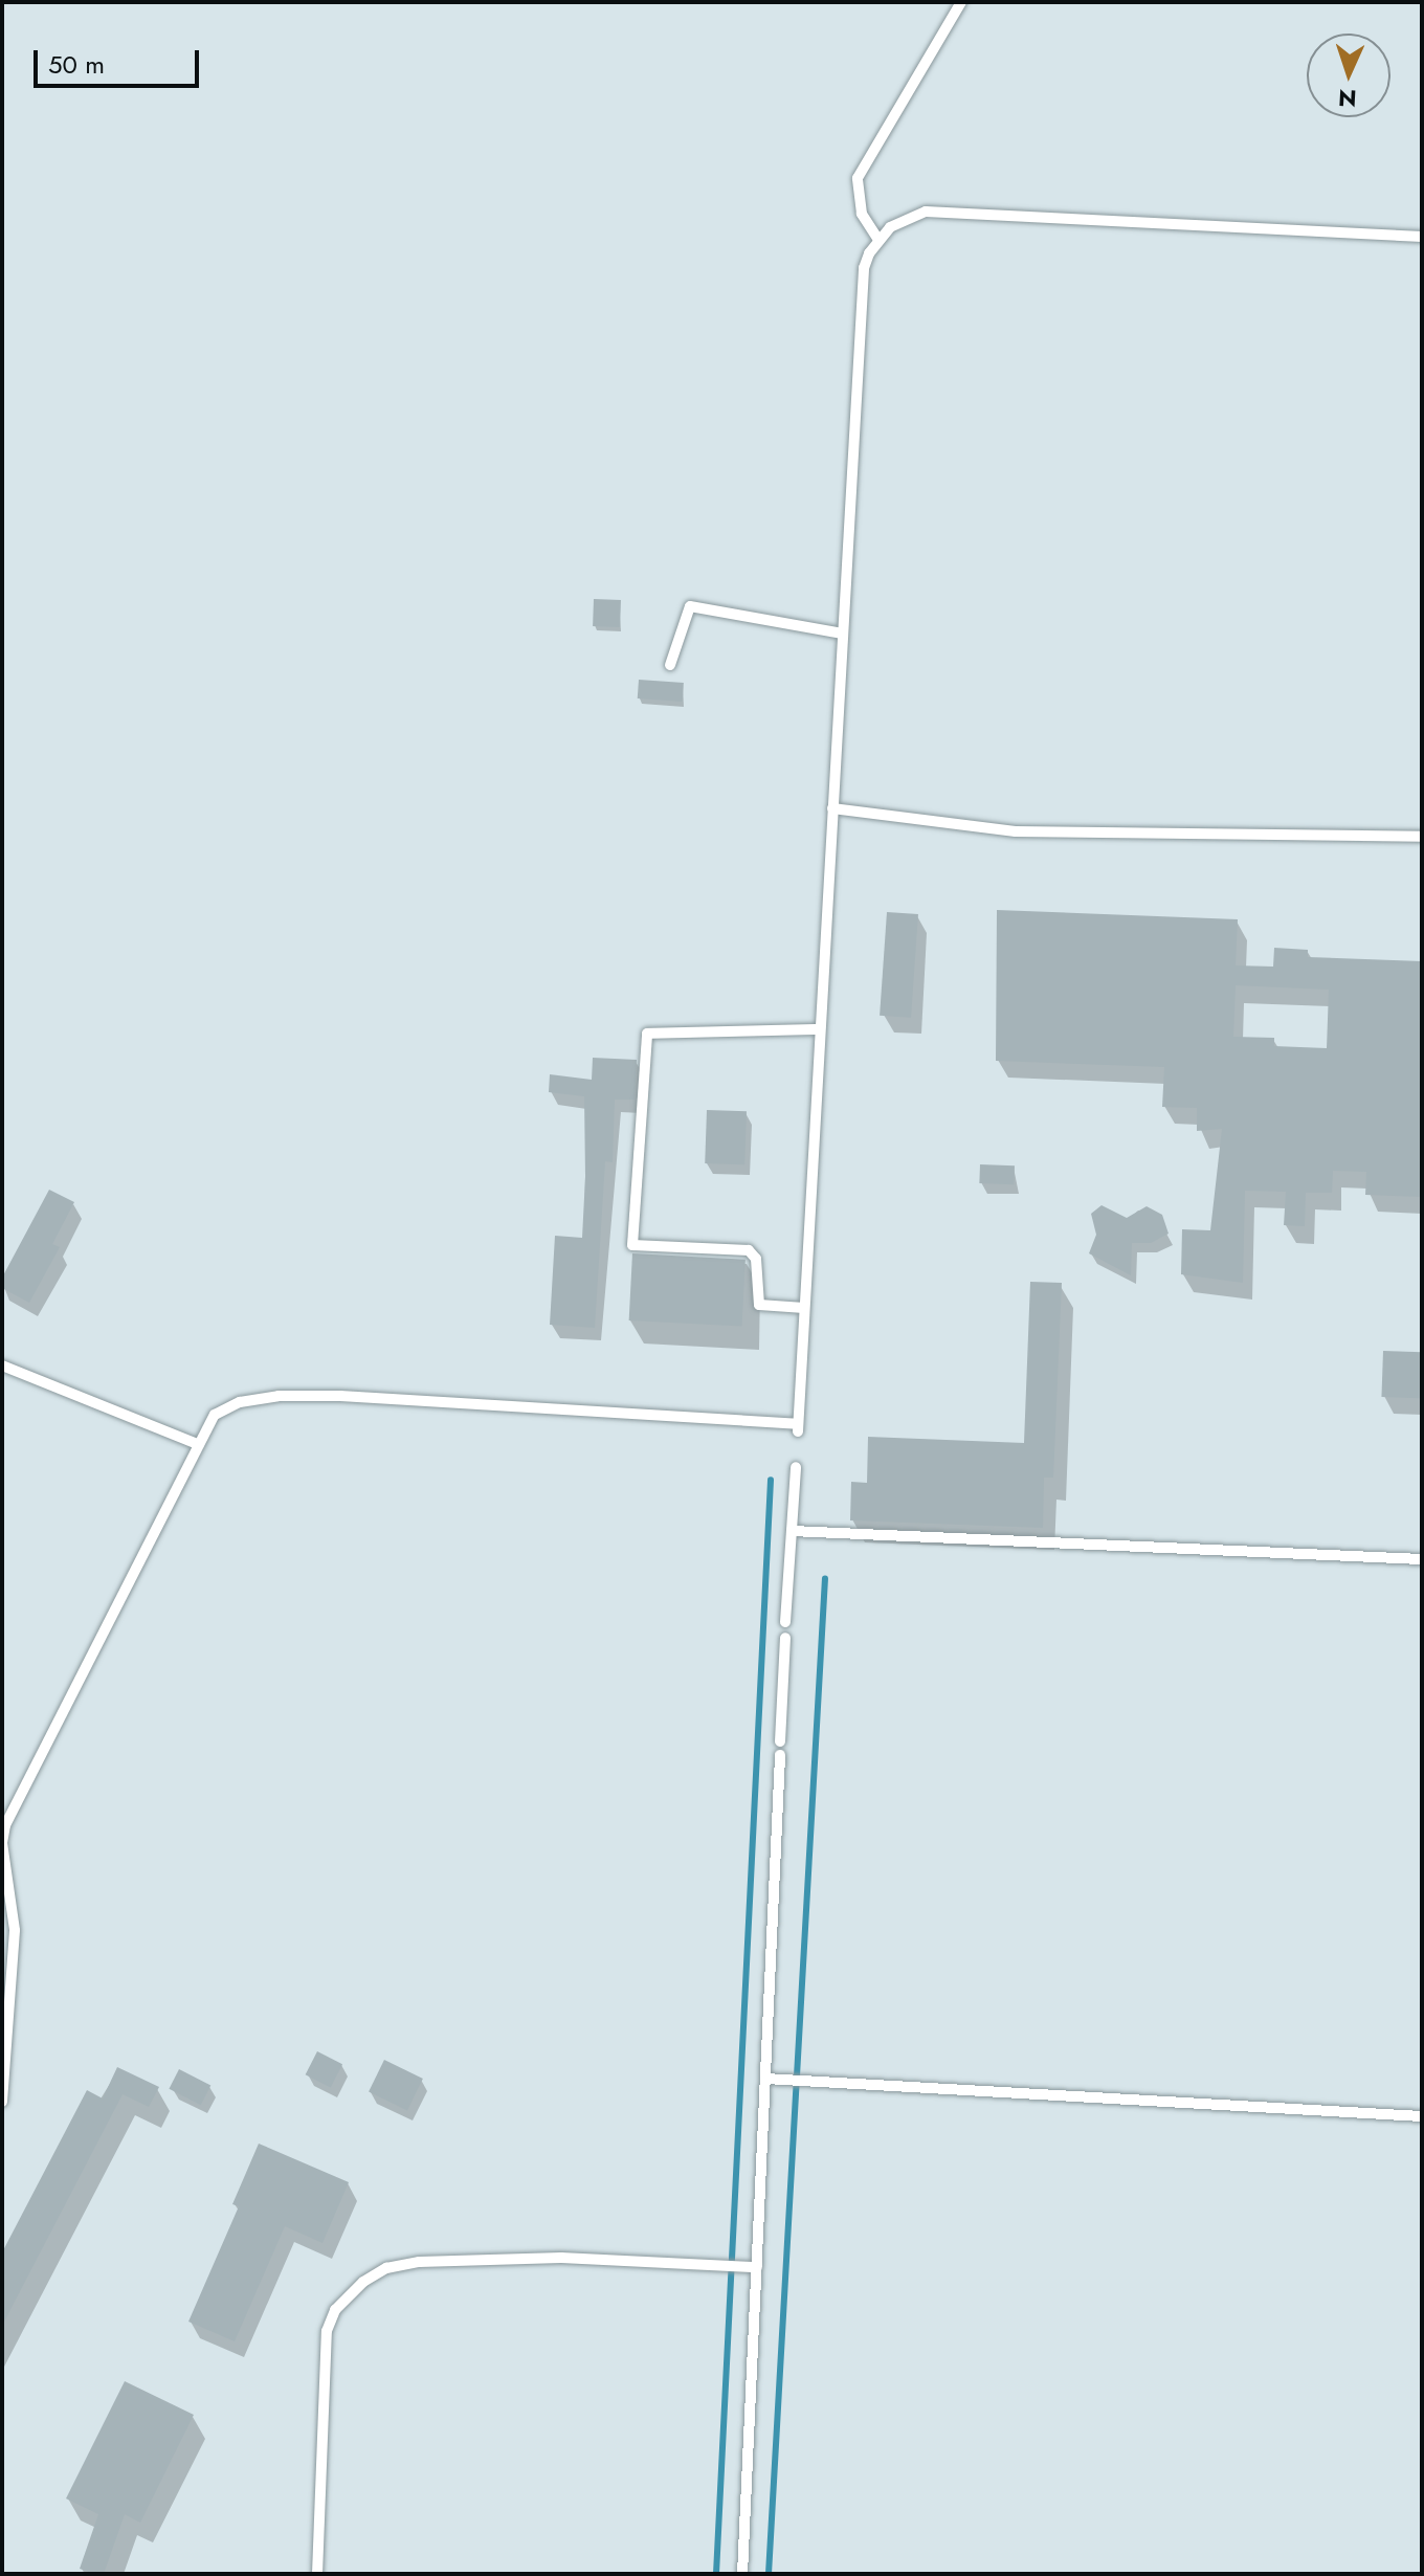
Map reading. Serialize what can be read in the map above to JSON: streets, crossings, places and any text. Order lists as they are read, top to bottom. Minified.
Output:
{"scale_bar":"50 m","north":"bottom"}
